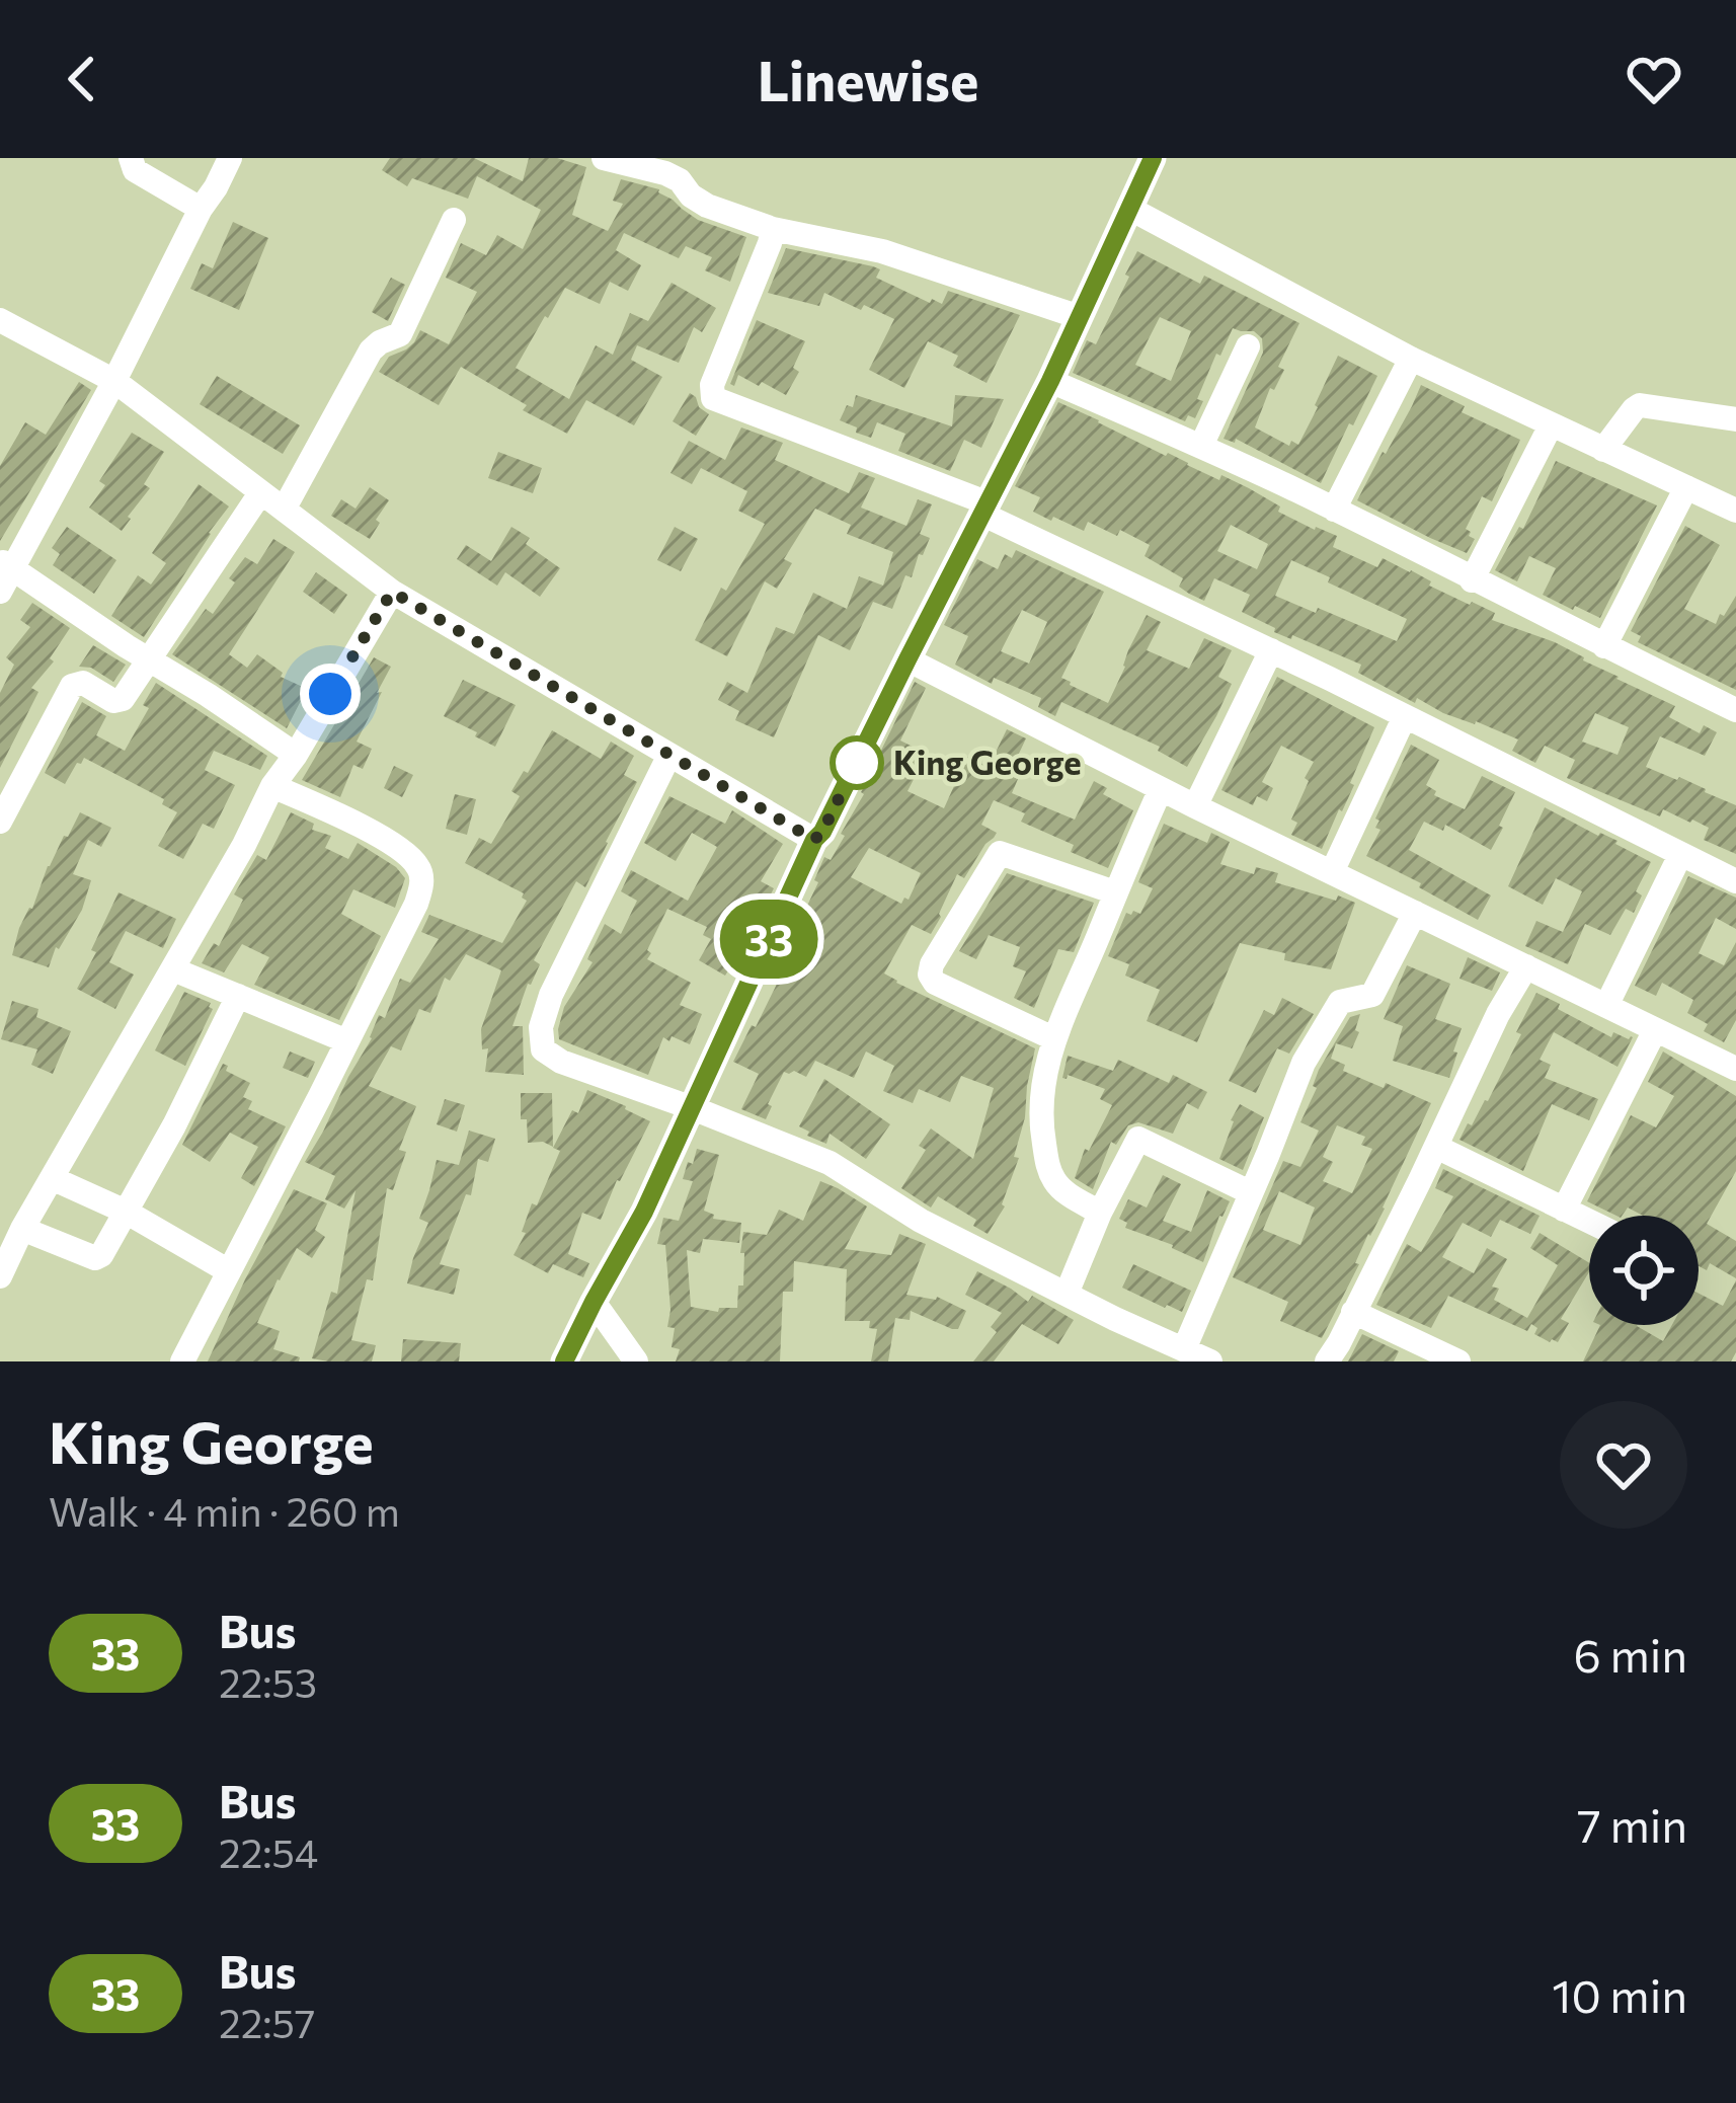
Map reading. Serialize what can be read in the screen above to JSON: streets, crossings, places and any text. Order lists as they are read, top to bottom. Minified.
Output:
{"places":["King George"],"lines":["bus line 33"],"page":{"header":"Linewise","on_map":"33","heading":["King George","Walk · 4 min · 260 m"],"list":[{"mark":"33","name":"Bus","note":"22:53","value":"6 min"},{"mark":"33","name":"Bus","note":"22:54","value":"7 min"},{"mark":"33","name":"Bus","note":"22:57","value":"10 min"}]}}
